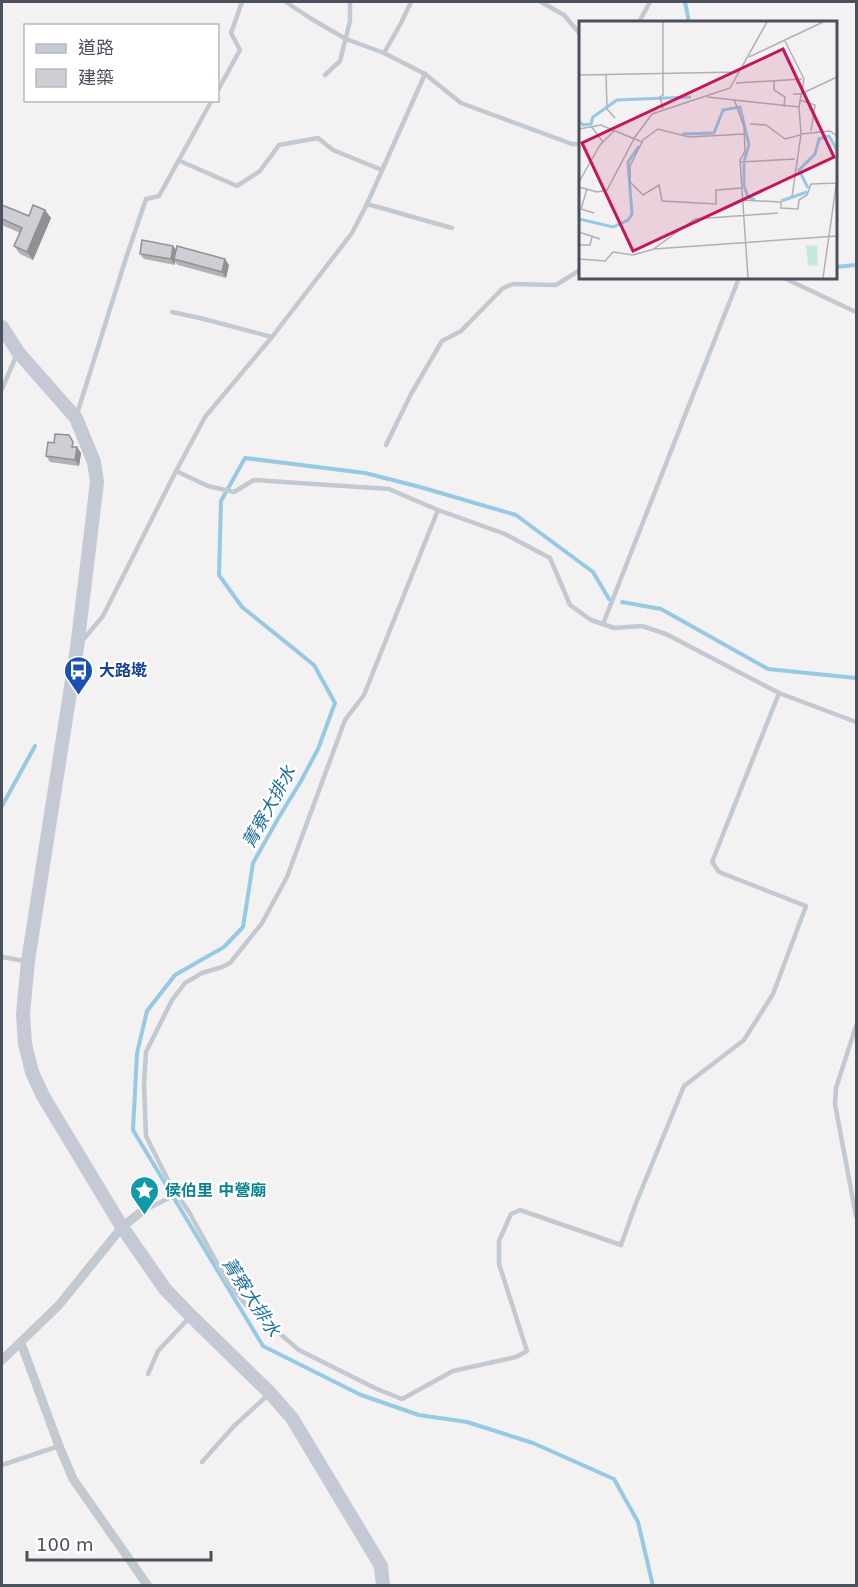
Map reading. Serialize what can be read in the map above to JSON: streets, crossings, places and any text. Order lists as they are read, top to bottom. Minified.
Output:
{"water":["菁寮大排水"],"places":{"bus stop":["大路墘"],"place":["侯伯里 中營廟"]},"legend":["道路","建築"],"scale_bar":"100 m"}
